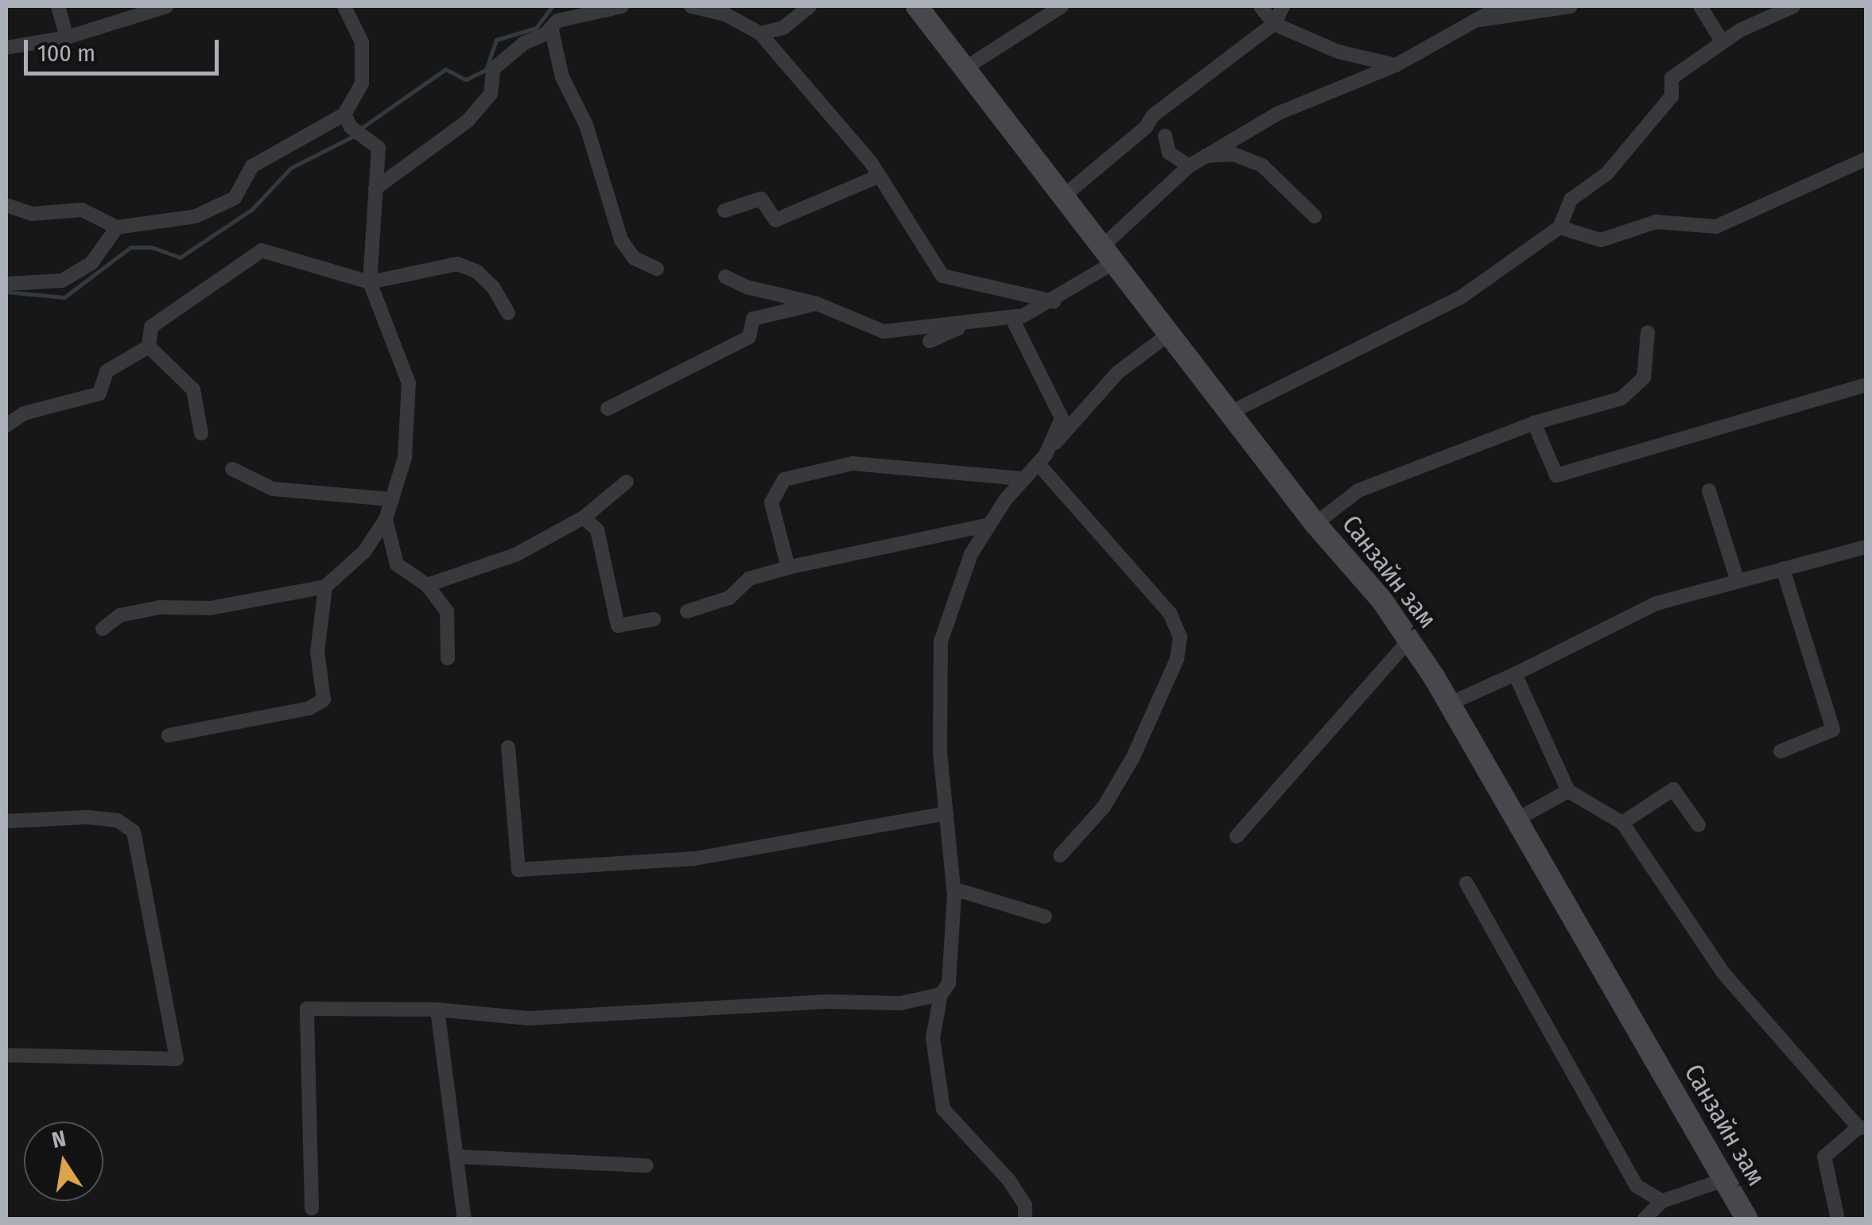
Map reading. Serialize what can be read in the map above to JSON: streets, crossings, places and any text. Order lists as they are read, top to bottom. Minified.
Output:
{"streets":{"main road":["Санзайн зам"]},"scale_bar":"100 m","north":"top"}
